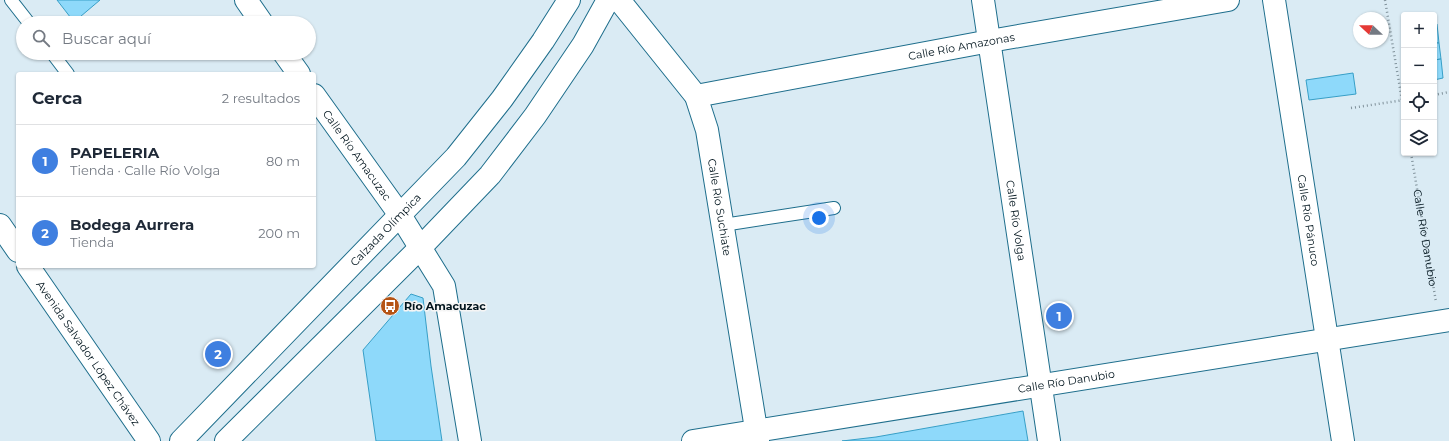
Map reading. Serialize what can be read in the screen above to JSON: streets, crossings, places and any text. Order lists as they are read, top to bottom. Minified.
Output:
{"streets":{"street":["Calle Río Amazonas","Calle Río Amacuzac","Calle Río Suchiate","Calle Río Volga","Calle Río Pánuco","Calzada Olímpica","Calle Río Danubio","Avenida Salvador López Chávez"]},"crossings":[["Calle Río Amazonas","Calle Río Suchiate"],["Calle Río Amazonas","Calle Río Volga"],["Calle Río Amacuzac","Calzada Olímpica"],["Calle Río Suchiate","Calle Río Danubio"],["Calle Río Volga","Calle Río Danubio"],["Calle Río Pánuco","Calle Río Danubio"]],"places":{"bus stop":["Río Amacuzac"]},"north":"left","page":{"map_buttons":["+","−"],"search":"Buscar aquí","heading":["Cerca","2 resultados"],"list":[{"mark":"1","name":"PAPELERIA","note":"Tienda · Calle Río Volga","value":"80 m"},{"mark":"2","name":"Bodega Aurrera","note":"Tienda","value":"200 m"}],"pins":["1","2"]}}
